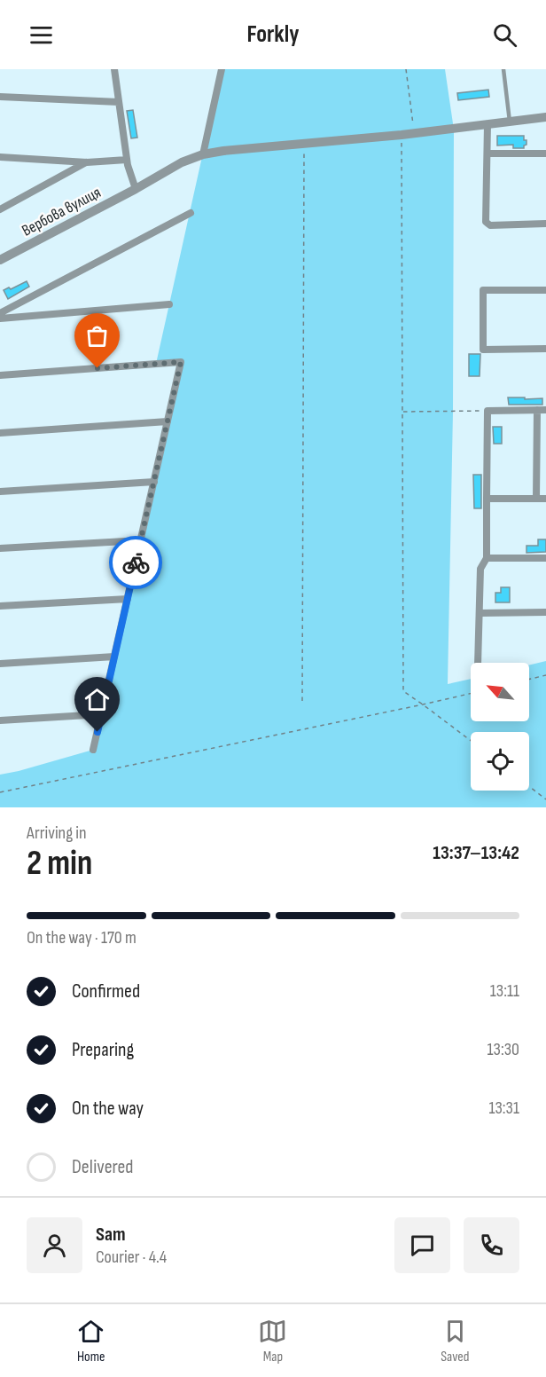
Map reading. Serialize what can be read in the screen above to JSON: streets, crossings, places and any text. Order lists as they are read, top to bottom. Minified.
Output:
{"streets":{"street":["Вербова вулиця"]},"north":"top left","page":{"header":"Forkly","heading":["2 min","Arriving in","13:37–13:42"],"panel":["Sam","Courier · 4.4"],"bar":"On the way · 170 m","list":[["Confirmed","13:11"],["Preparing","13:30"],["On the way","13:31"],"Delivered"],"tabs":["Home","Map","Saved"]}}
